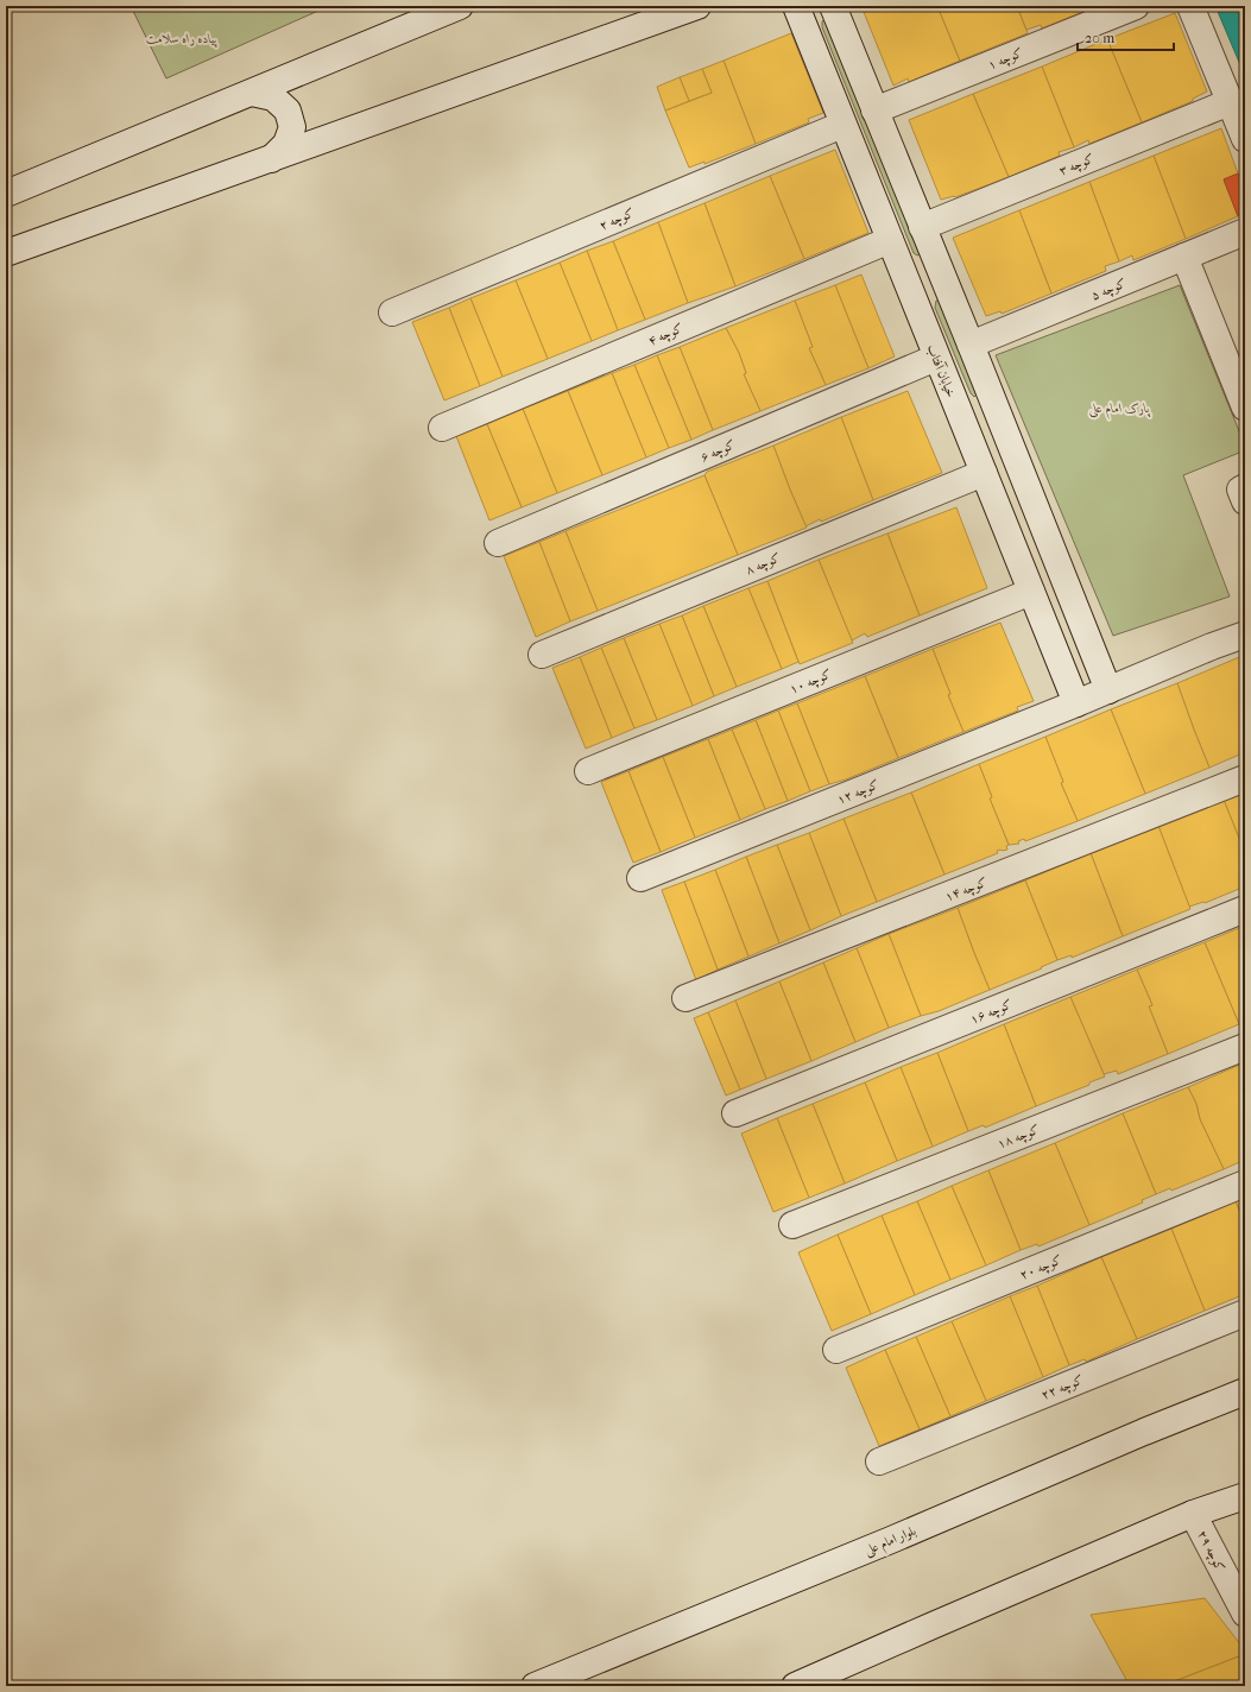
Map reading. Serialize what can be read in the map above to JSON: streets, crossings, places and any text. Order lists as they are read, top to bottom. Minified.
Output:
{"streets":{"street":["کوچه ۱","کوچه ۳","کوچه ۲","کوچه ۵","کوچه ۴","خیابان آفتاب","کوچه ۶","کوچه ۸","کوچه ۱۰","کوچه ۱۲","کوچه ۱۴","کوچه ۱۶","کوچه ۱۸","کوچه ۲۰","کوچه ۲۲","بلوار امام علی","کوچه ۲۹"]},"crossings":[["کوچه ۲","خیابان آفتاب"],["کوچه ۴","خیابان آفتاب"],["خیابان آفتاب","کوچه ۶"],["خیابان آفتاب","کوچه ۸"],["خیابان آفتاب","کوچه ۱۰"],["خیابان آفتاب","کوچه ۱۲"]],"parks":["پیاده راه سلامت","پارک امام علی"],"scale_bar":"20 m"}
